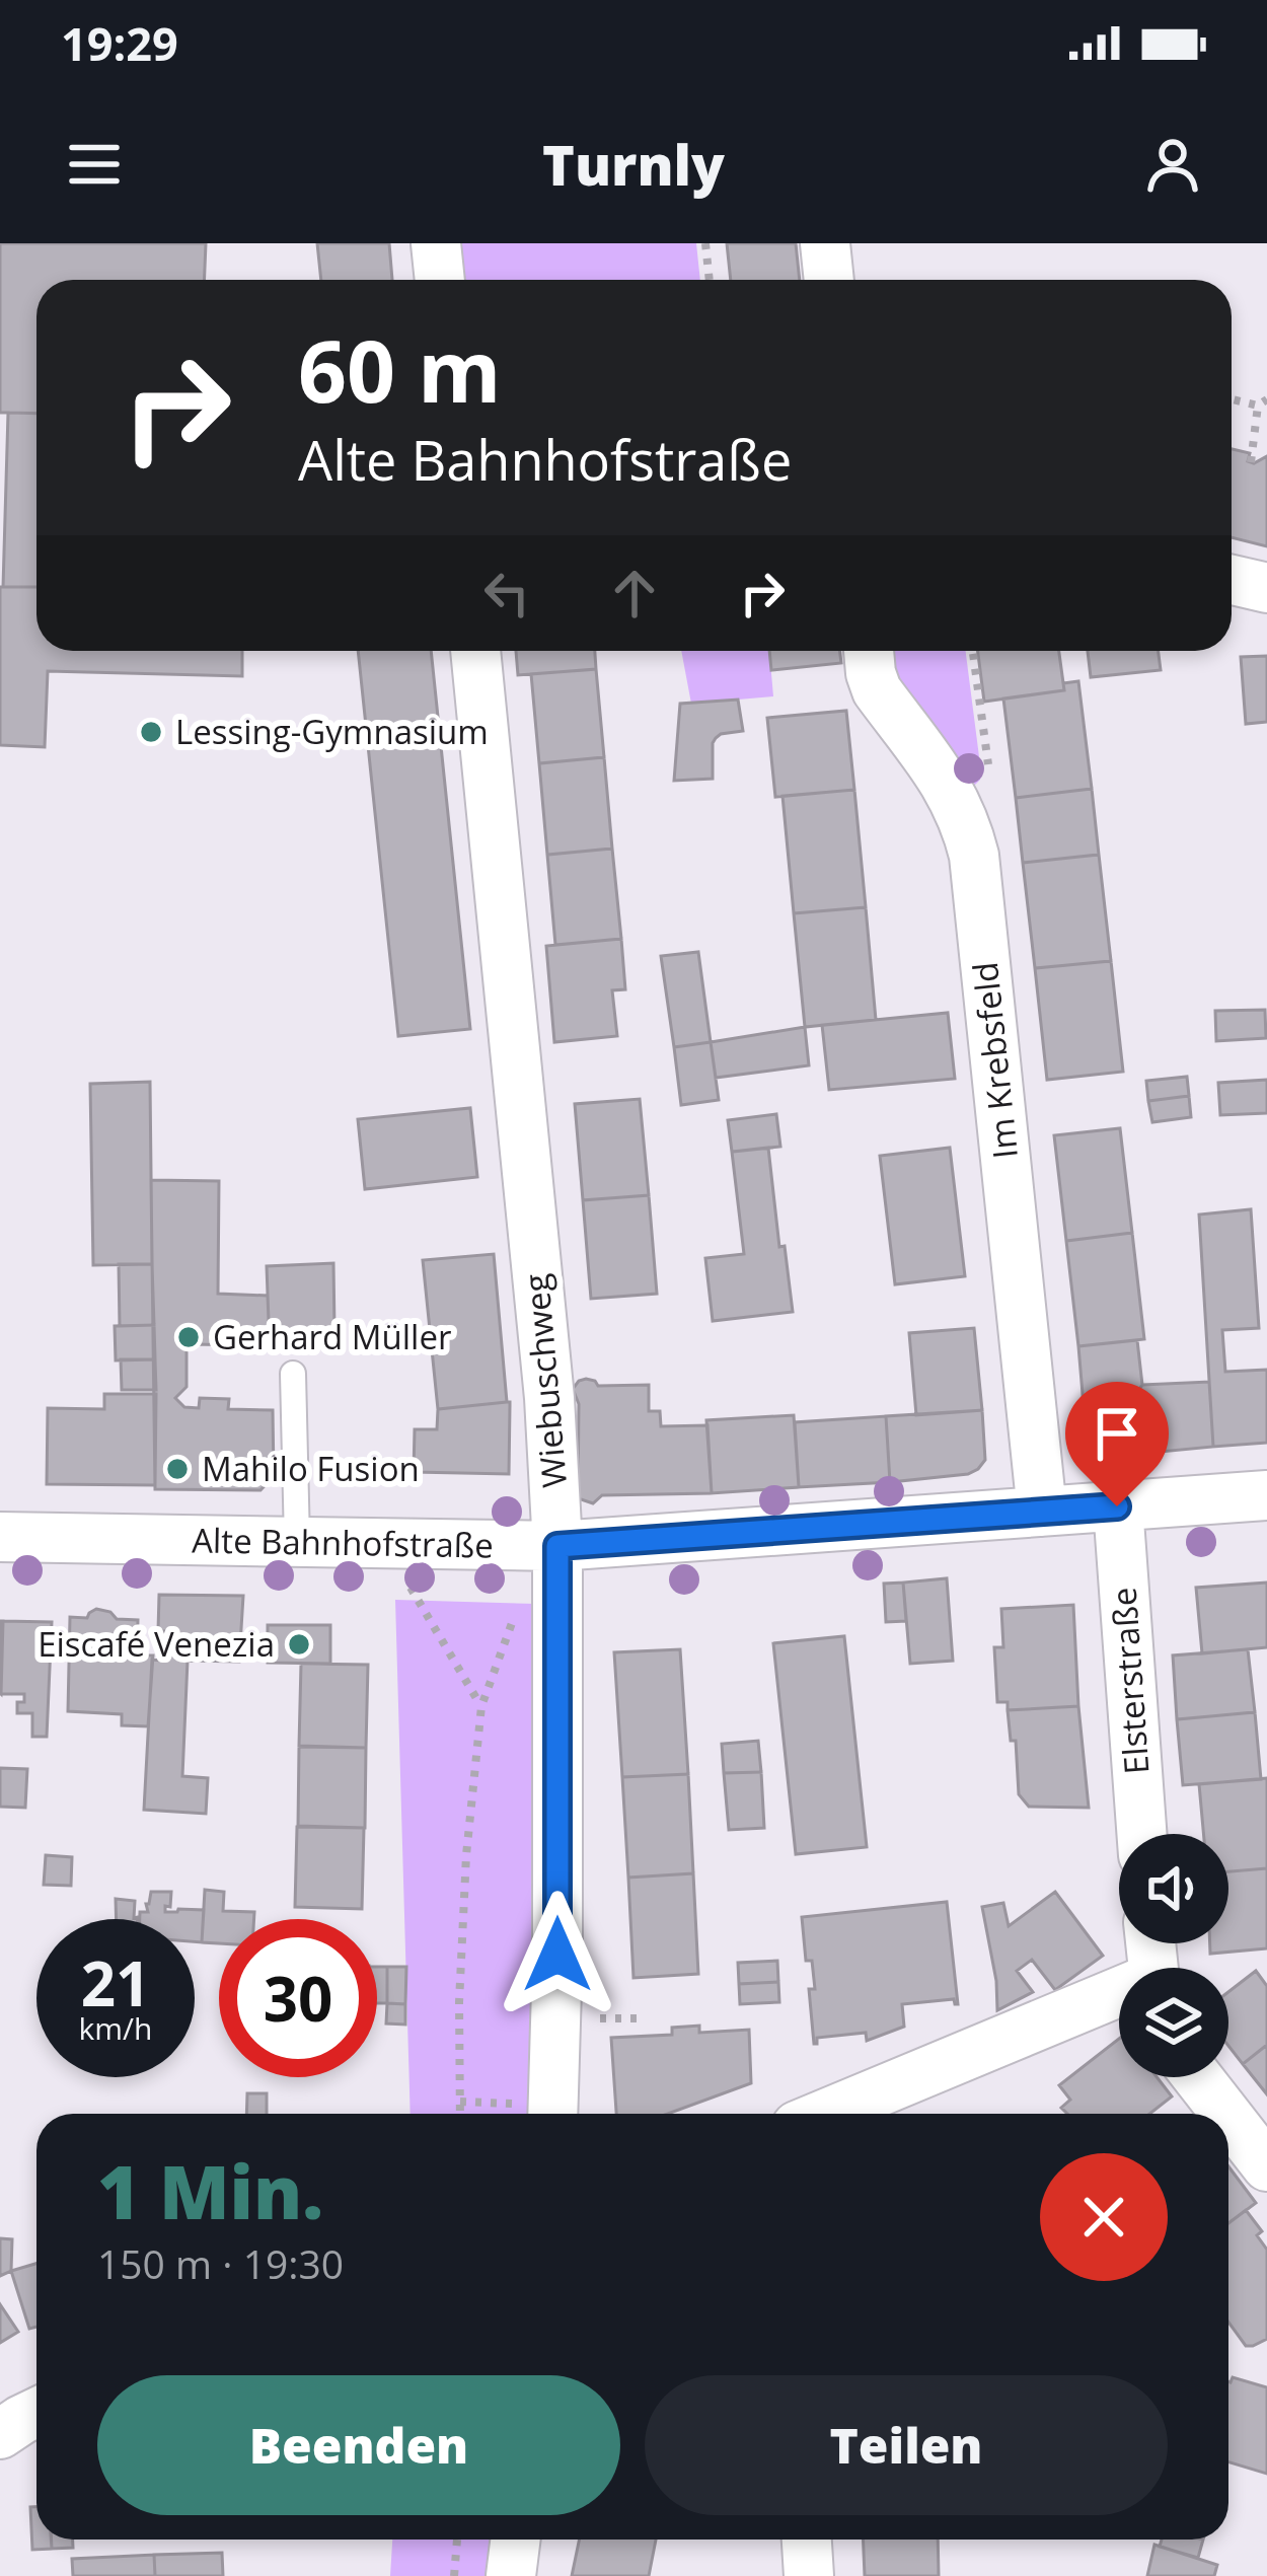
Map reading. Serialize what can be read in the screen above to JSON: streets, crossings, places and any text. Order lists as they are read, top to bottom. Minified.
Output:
{"streets":{"street":["Im Krebsfeld","Wiebuschweg","Alte Bahnhofstraße","Elsterstraße"]},"crossings":[["Im Krebsfeld","Alte Bahnhofstraße"],["Wiebuschweg","Alte Bahnhofstraße"],["Alte Bahnhofstraße","Elsterstraße"]],"places":["Lessing-Gymnasium","Gerhard Müller","Mahilo Fusion","Eiscafé Venezia"],"page":{"status":"19:29","header":"Turnly","turn":["60 m","Alte Bahnhofstraße"],"speed":"21 km/h","limit":"30","heading":["1 Min.","150 m · 19:30"],"buttons":["Beenden","Teilen"]}}
